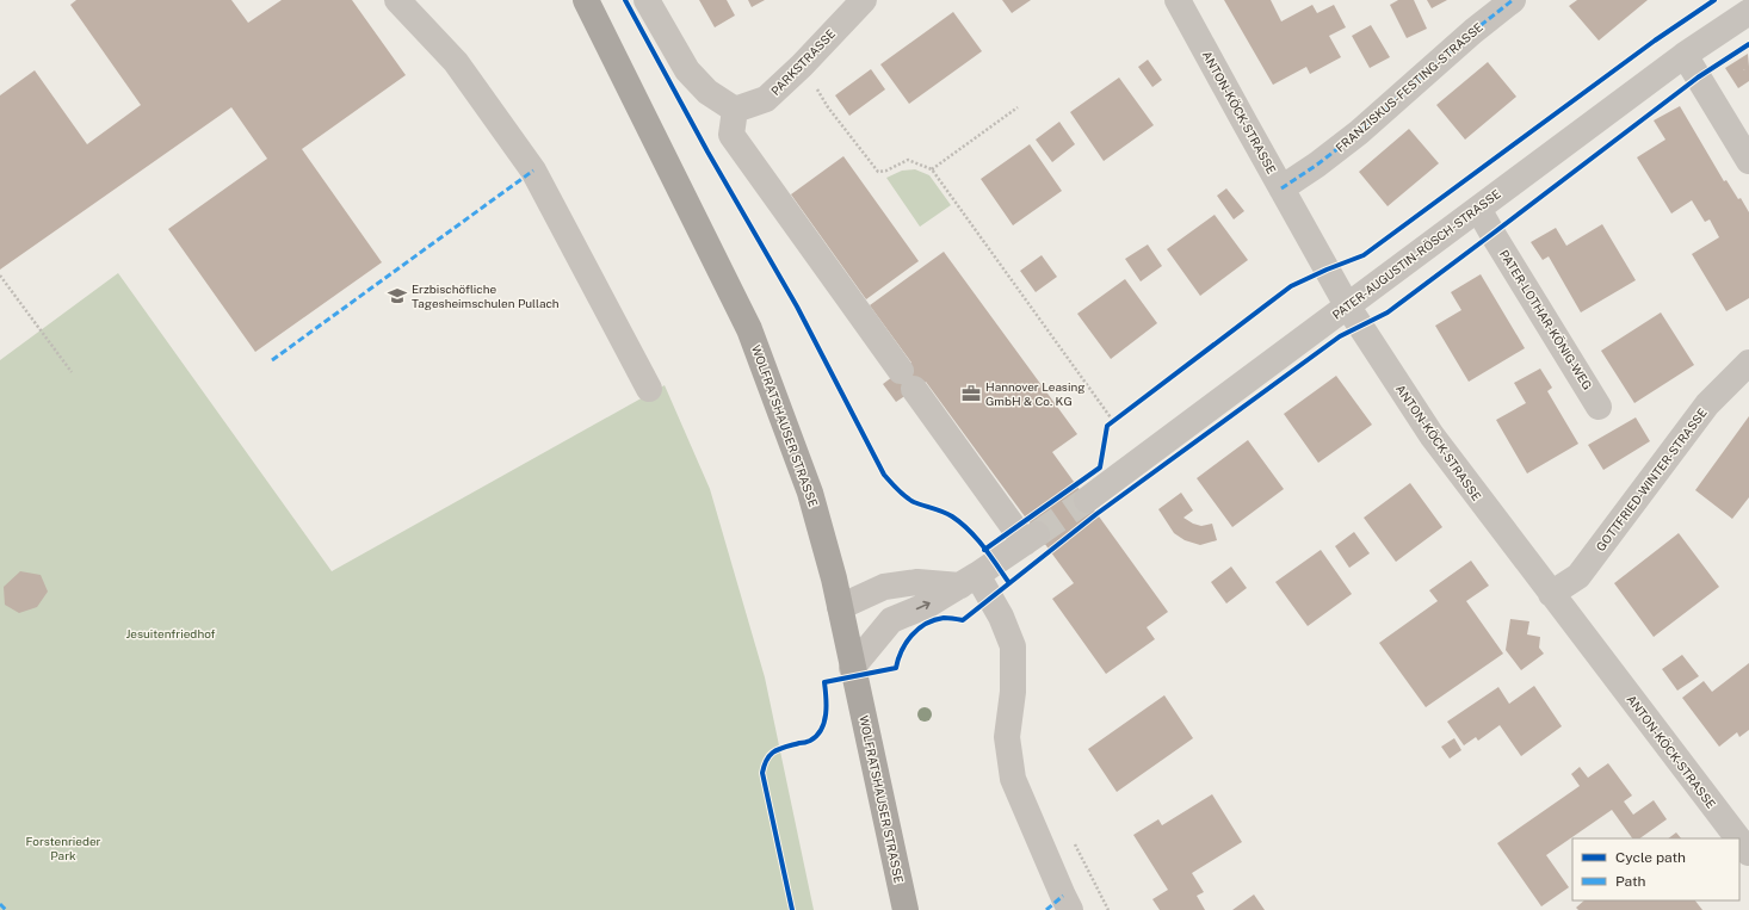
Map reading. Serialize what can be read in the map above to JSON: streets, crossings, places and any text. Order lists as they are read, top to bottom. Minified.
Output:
{"streets":{"main road":["WOLFRATSHAUSER STRASSE"],"street":["PARKSTRASSE","FRANZISKUS-FESTING-STRASSE","ANTON-KÖCK-STRASSE","PATER-AUGUSTIN-RÖSCH-STRASSE","PATER-LOTHAR-KÖNIG-WEG","GOTTFRIED-WINTER-STRASSE"]},"crossings":[["FRANZISKUS-FESTING-STRASSE","ANTON-KÖCK-STRASSE"],["ANTON-KÖCK-STRASSE","PATER-AUGUSTIN-RÖSCH-STRASSE"],["ANTON-KÖCK-STRASSE","GOTTFRIED-WINTER-STRASSE"],["PATER-AUGUSTIN-RÖSCH-STRASSE","PATER-LOTHAR-KÖNIG-WEG"]],"parks":["Jesuitenfriedhof","Forstenrieder Park"],"places":{"school or university":["Erzbischöfliche Tagesheimschulen Pullach"],"office":["Hannover Leasing GmbH & Co. KG"]},"legend":["Cycle path","Path"]}
